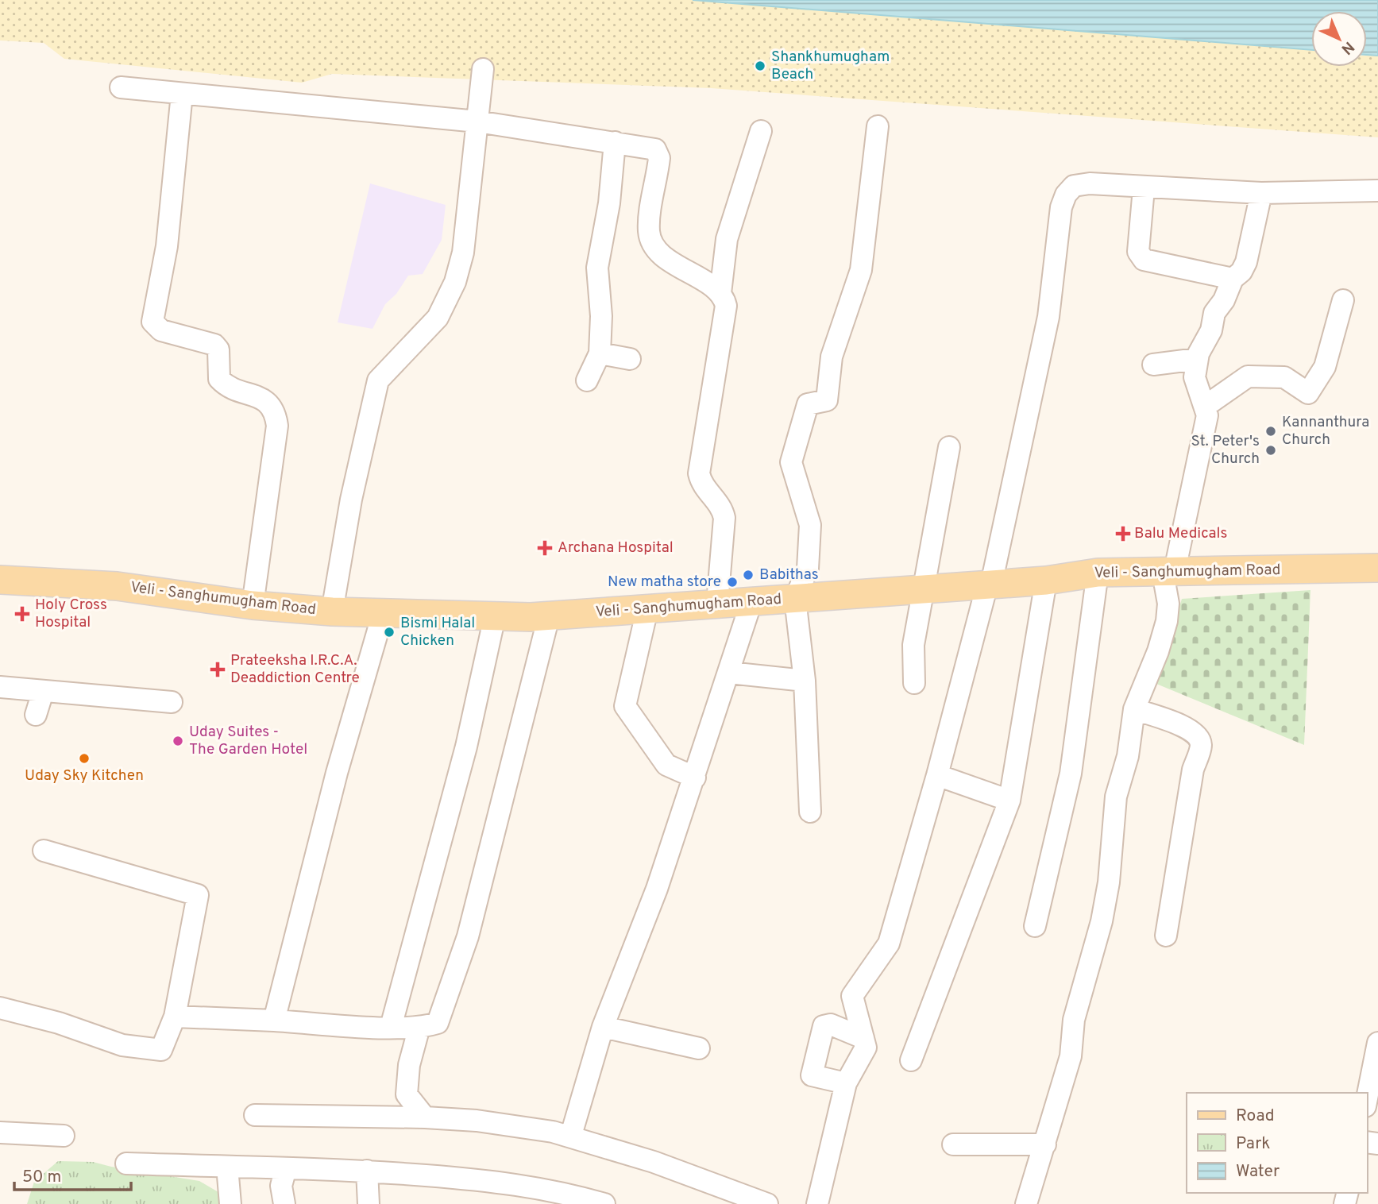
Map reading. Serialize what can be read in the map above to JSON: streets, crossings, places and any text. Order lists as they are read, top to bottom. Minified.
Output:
{"streets":{"main road":["Veli - Sanghumugham Road"]},"places":{"other":["Shankhumugham Beach","Kannanthura Church","St. Peter's Church","Babithas","New matha store","Bismi Halal Chicken","Uday Suites - The Garden Hotel","Uday Sky Kitchen"],"health":["Balu Medicals","Archana Hospital","Holy Cross Hospital","Prateeksha I.R.C.A. Deaddiction Centre"]},"legend":["Road","Park","Water"],"scale_bar":"50 m","north":"bottom right"}
